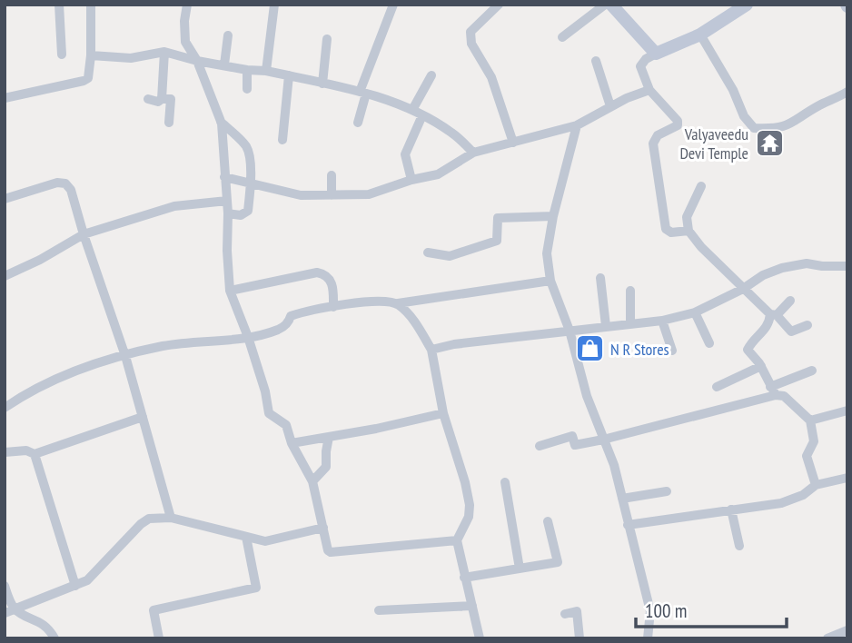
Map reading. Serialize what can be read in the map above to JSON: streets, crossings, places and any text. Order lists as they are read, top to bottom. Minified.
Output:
{"places":{"temple":["Valyaveedu Devi Temple"],"shop":["N R Stores"]},"scale_bar":"100 m"}
